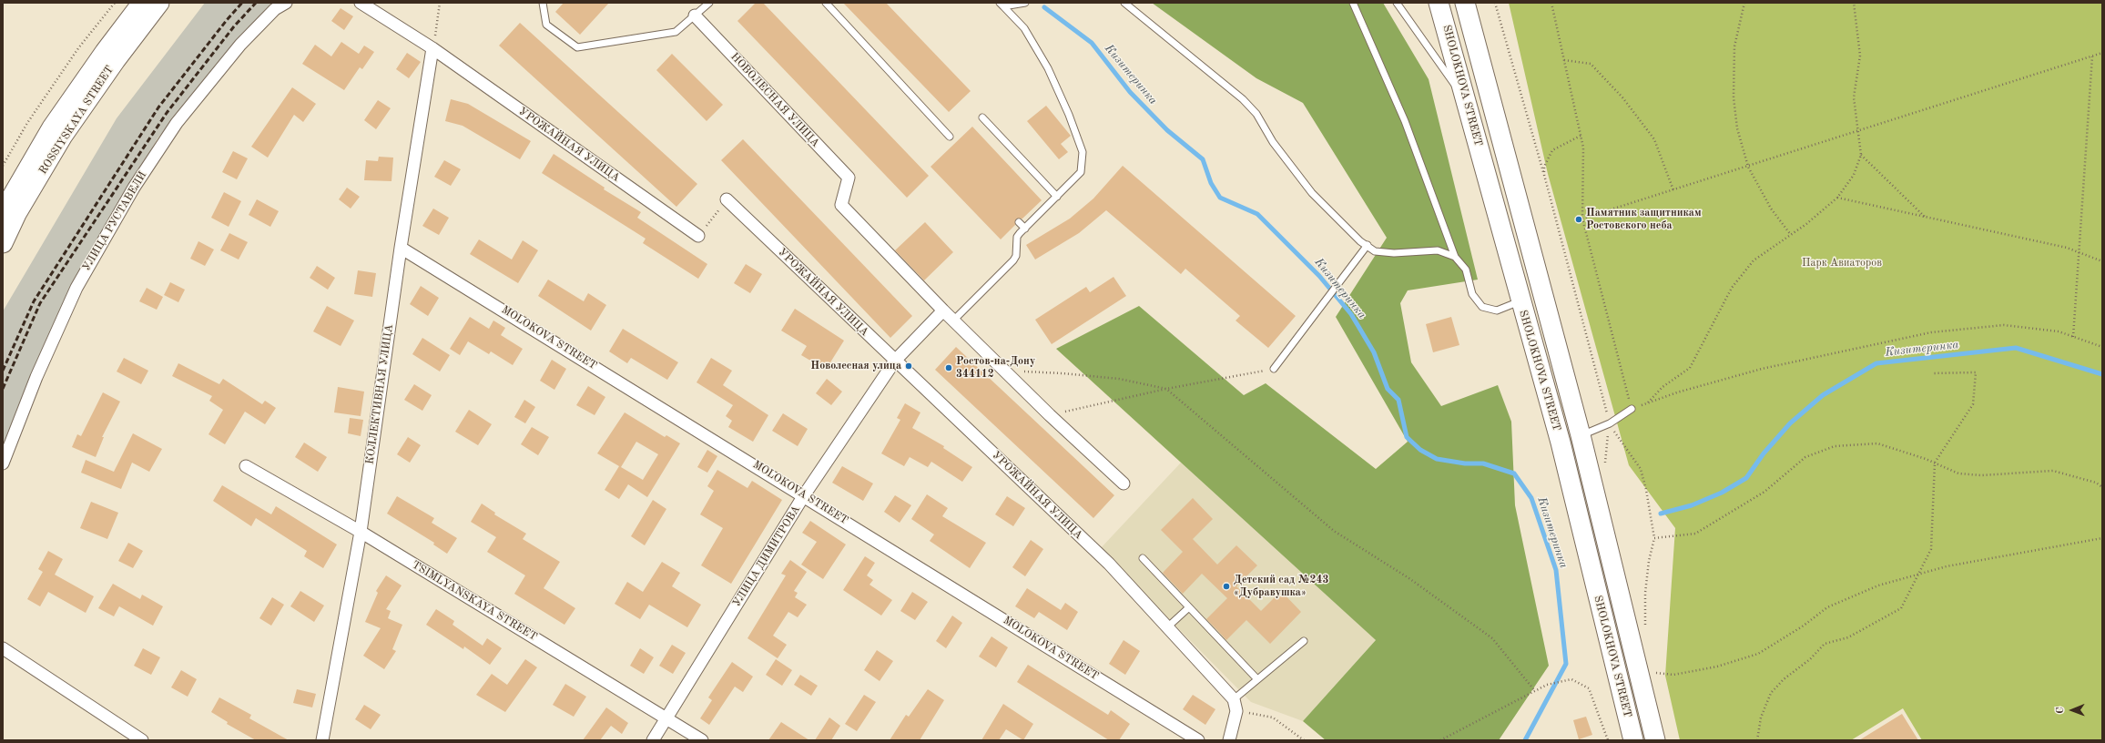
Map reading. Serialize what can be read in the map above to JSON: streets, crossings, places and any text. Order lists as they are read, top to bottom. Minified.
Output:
{"streets":{"main road":["SHOLOKHOVA STREET","ROSSIYSKAYA STREET"],"street":["НОВОЛЕСНАЯ УЛИЦА","УРОЖАЙНАЯ УЛИЦА","УЛИЦА РУСТАВЕЛИ","MOLOKOVA STREET","КОЛЛЕКТИВНАЯ УЛИЦА","УЛИЦА ДИМИТРОВА","TSIMLYANSKAYA STREET"]},"crossings":[["НОВОЛЕСНАЯ УЛИЦА","УЛИЦА ДИМИТРОВА"],["УРОЖАЙНАЯ УЛИЦА","КОЛЛЕКТИВНАЯ УЛИЦА"],["УРОЖАЙНАЯ УЛИЦА","УЛИЦА ДИМИТРОВА"],["MOLOKOVA STREET","КОЛЛЕКТИВНАЯ УЛИЦА"],["MOLOKOVA STREET","УЛИЦА ДИМИТРОВА"],["КОЛЛЕКТИВНАЯ УЛИЦА","TSIMLYANSKAYA STREET"],["УЛИЦА ДИМИТРОВА","TSIMLYANSKAYA STREET"]],"water":["Кизитеринка"],"parks":["Парк Авиаторов"],"places":["Памятник защитникам Ростовского неба","Новолесная улица","Ростов-на-Дону 344112","Детский сад №243 «Дубравушка»"],"north":"left"}
